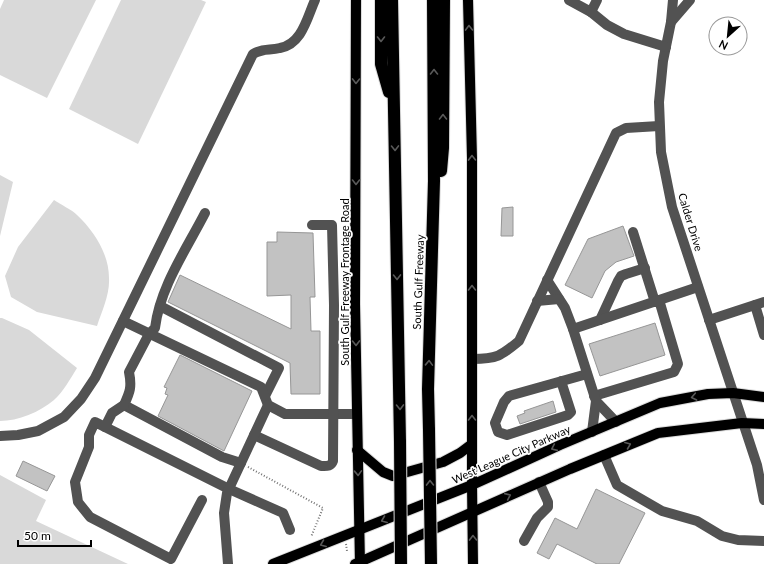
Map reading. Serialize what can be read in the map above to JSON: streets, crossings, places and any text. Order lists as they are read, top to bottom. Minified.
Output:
{"streets":{"highway":["South Gulf Freeway"],"main road":["South Gulf Freeway Frontage Road","West League City Parkway"],"street":["Calder Drive"]},"crossings":[["Calder Drive","West League City Parkway"],["South Gulf Freeway Frontage Road","West League City Parkway"]],"one_way":["South Gulf Freeway Frontage Road"],"scale_bar":"50 m","north":"bottom left"}
